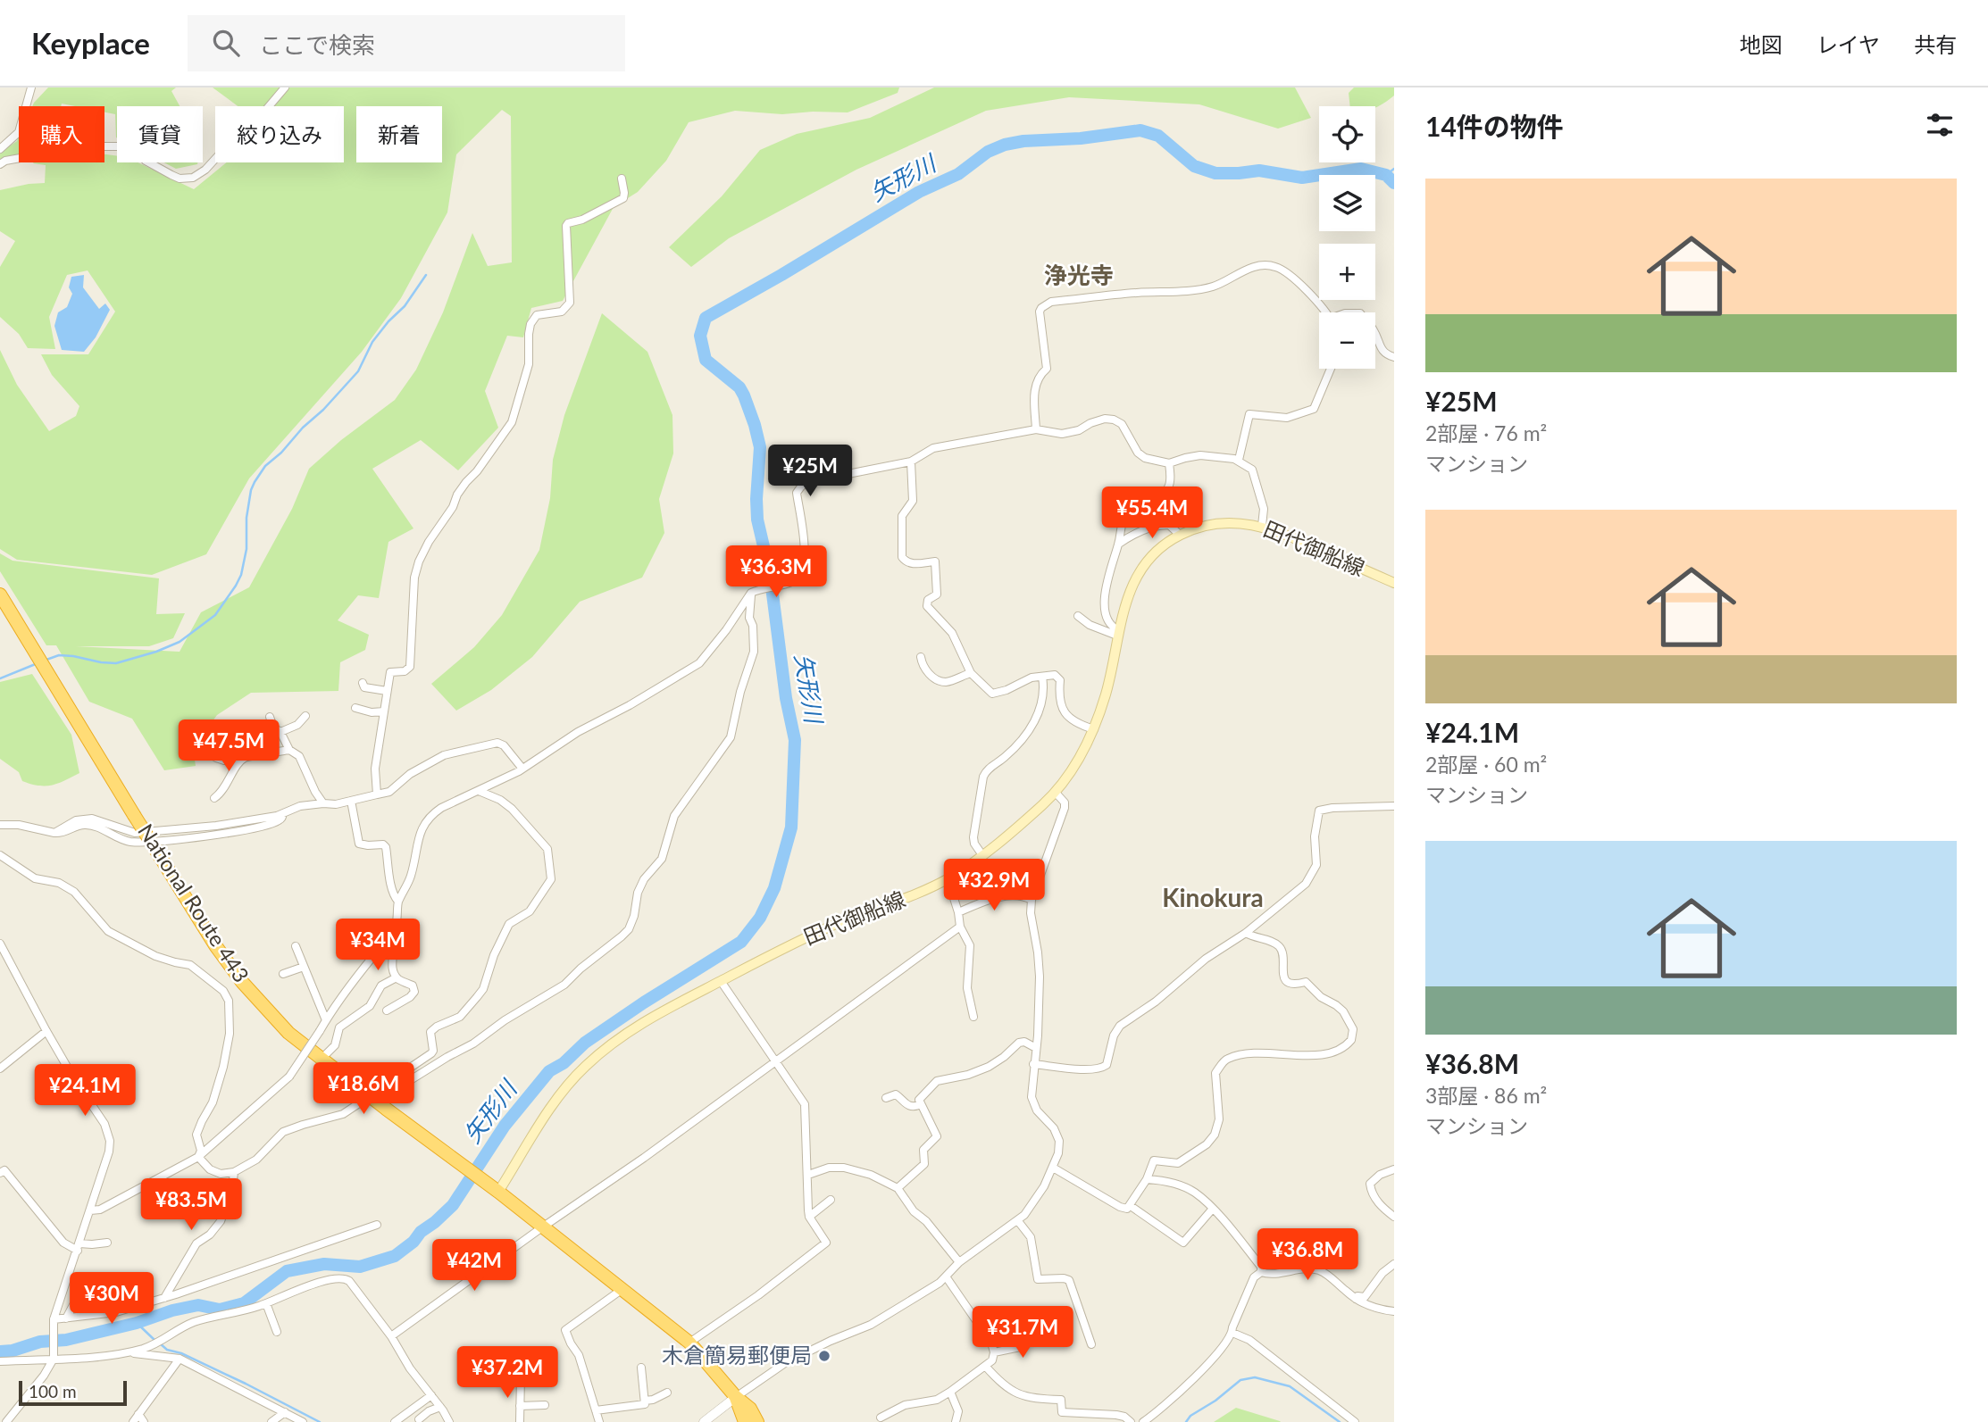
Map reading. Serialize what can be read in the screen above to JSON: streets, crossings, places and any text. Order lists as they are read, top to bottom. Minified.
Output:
{"streets":{"highway":["National Route 443"],"main road":["田代御船線"]},"crossings":[["田代御船線","National Route 443"]],"districts":["浄光寺","Kinokura"],"water":["矢形川"],"places":["木倉簡易郵便局"],"scale_bar":"100 m","page":{"header":"Keyplace","search":"ここで検索","nav":["地図","レイヤ","共有"],"heading":"14件の物件","map_buttons":["+","−"],"chip":["購入","賃貸","絞り込み","新着"],"list":[{"name":"¥25M","note":"2部屋 · 76 m² · マンション"},{"name":"¥24.1M","note":"2部屋 · 60 m² · マンション"},{"name":"¥36.8M","note":"3部屋 · 86 m² · マンション"}],"price":["¥25M","¥55.4M","¥36.3M","¥47.5M","¥32.9M","¥34M","¥18.6M","¥24.1M","¥83.5M","¥36.8M","¥42M","¥30M","¥31.7M","¥37.2M"],"scale":"100 m"}}
